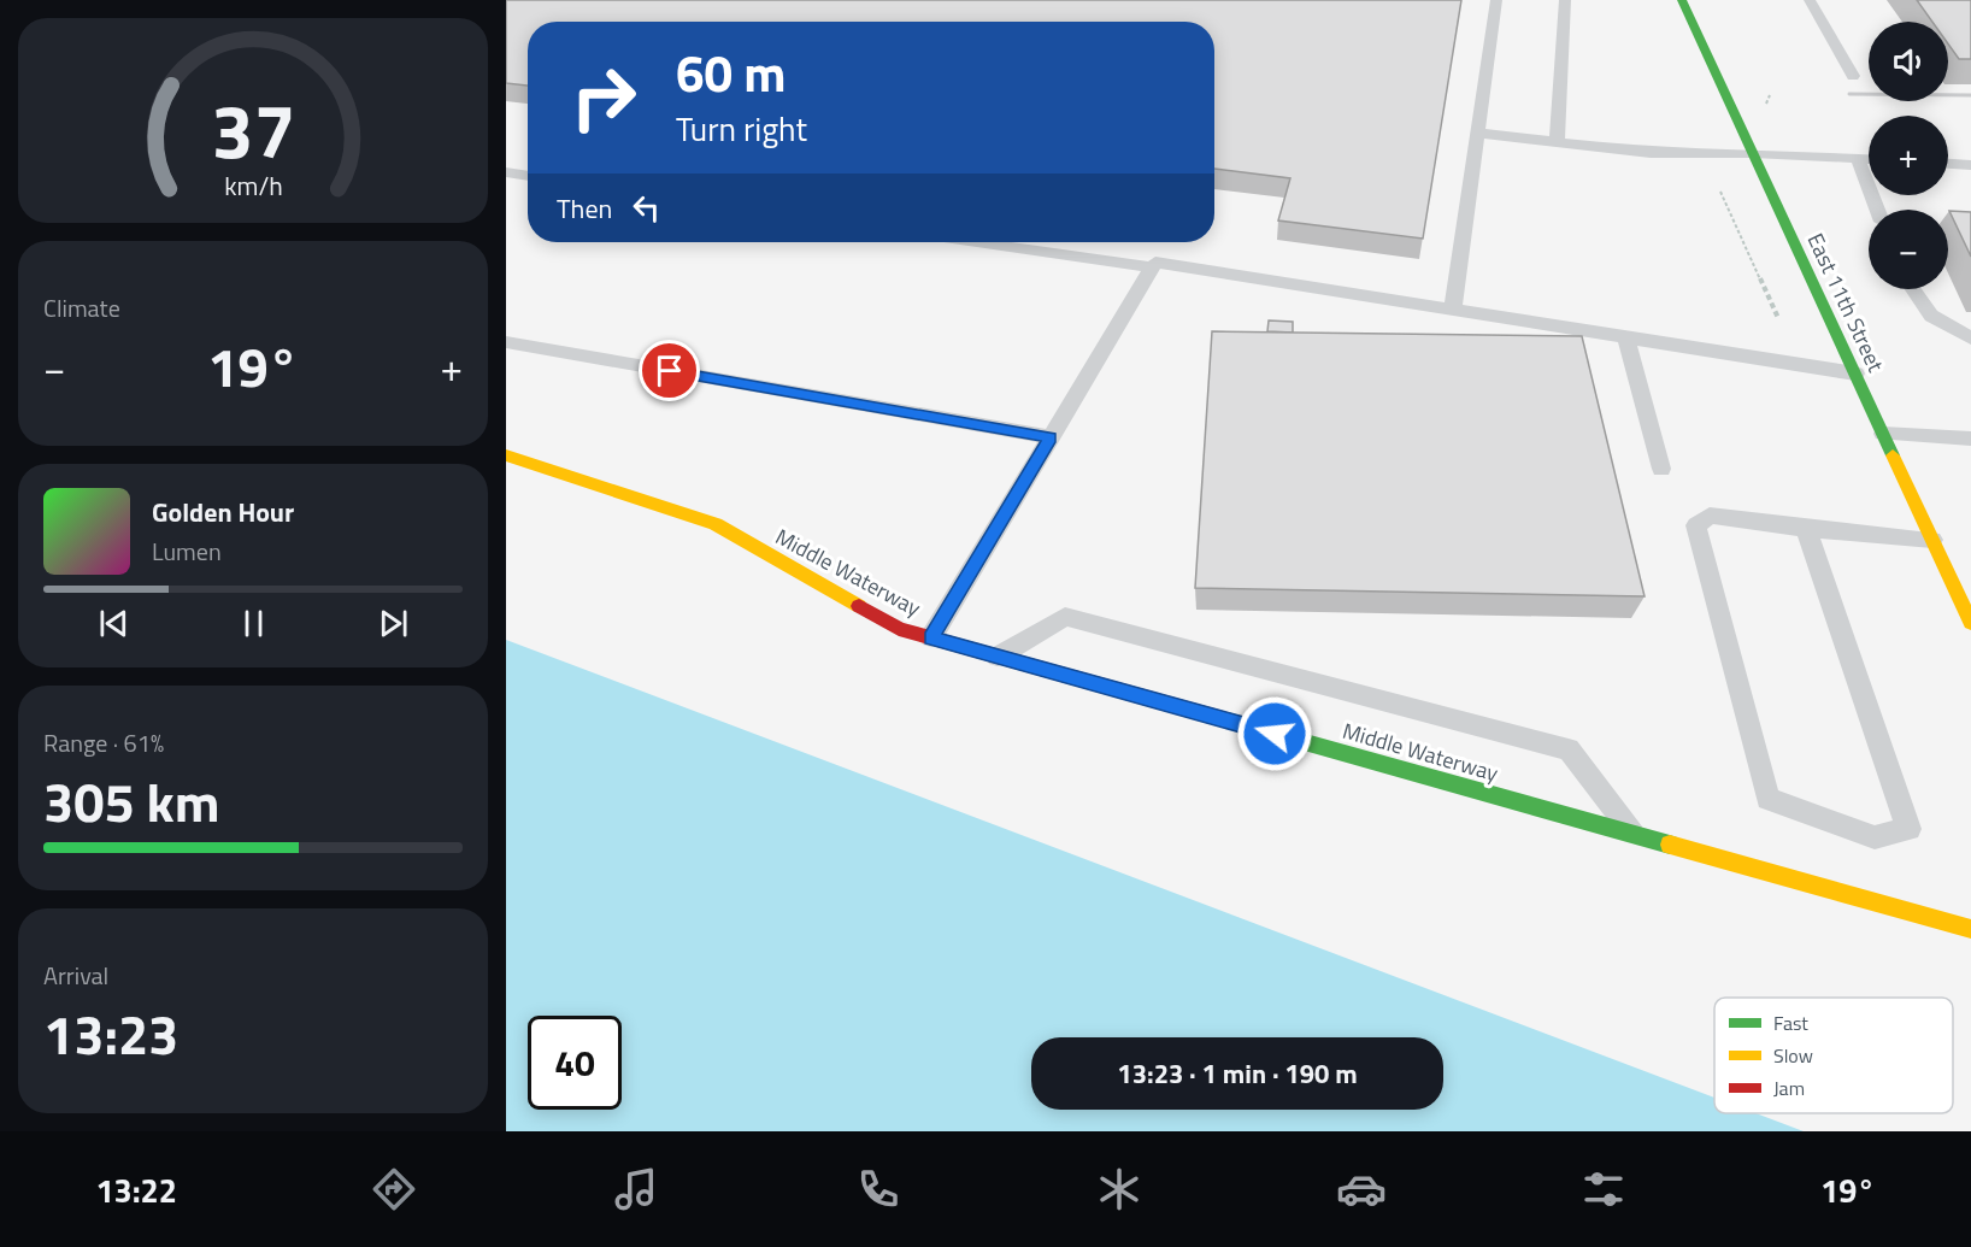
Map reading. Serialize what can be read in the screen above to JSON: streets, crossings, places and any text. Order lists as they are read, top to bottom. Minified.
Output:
{"streets":{"street":["East 11th Street","Middle Waterway"]},"legend":["Fast","Slow","Jam"],"page":{"map_buttons":["+","−"],"turn":["60 m","Turn right"],"then":"Then","tile":["Climate",["Range · 61%","305 km"],["Arrival","13:23"]],"heat":["−","19°","+"],"song":["Golden Hour","Lumen"],"limit":"40","trip":"13:23 · 1 min · 190 m","tabs":["13:22","19°"],"gauge":["37","km/h"]}}
